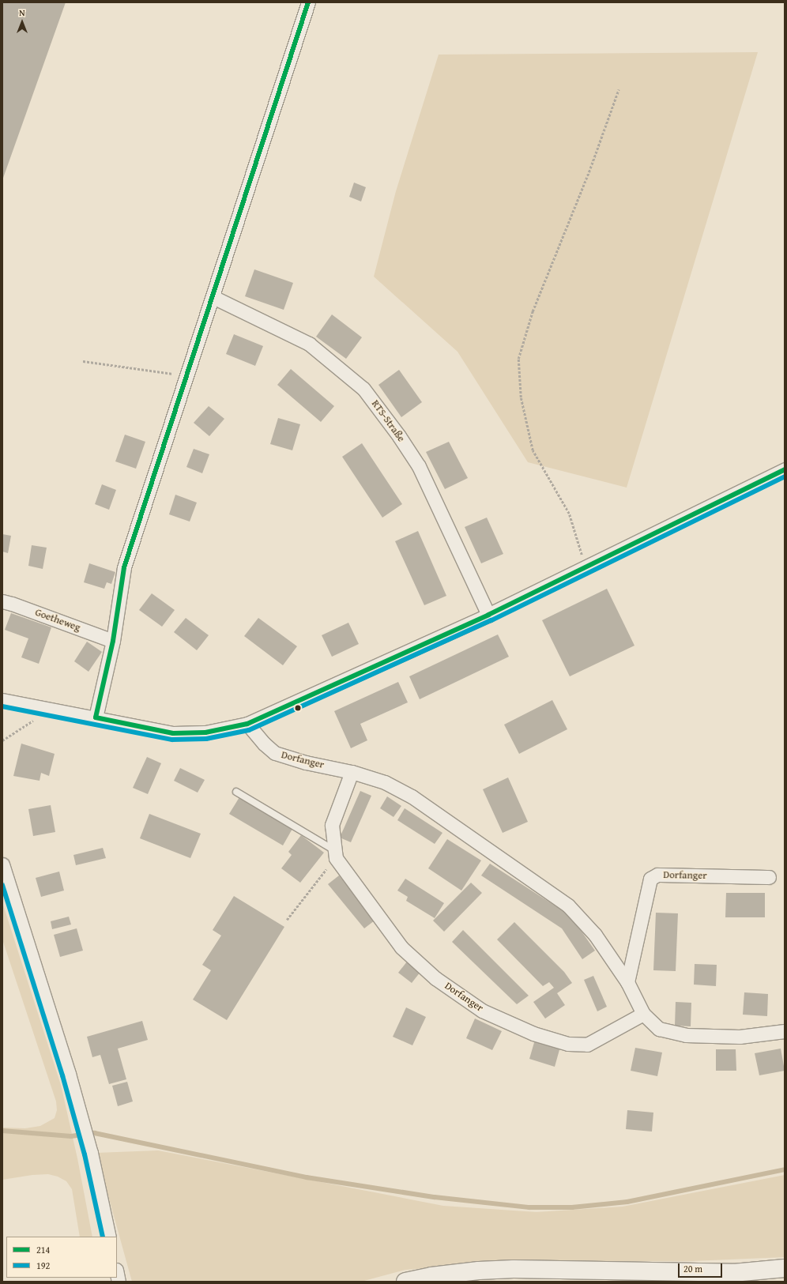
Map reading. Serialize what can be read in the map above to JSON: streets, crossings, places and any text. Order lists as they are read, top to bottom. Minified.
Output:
{"streets":{"street":["RTS-Straße","Goetheweg","Dorfanger"]},"lines":["transit line 214","transit line 192"],"legend":["214","192"],"scale_bar":"20 m","north":"top"}
